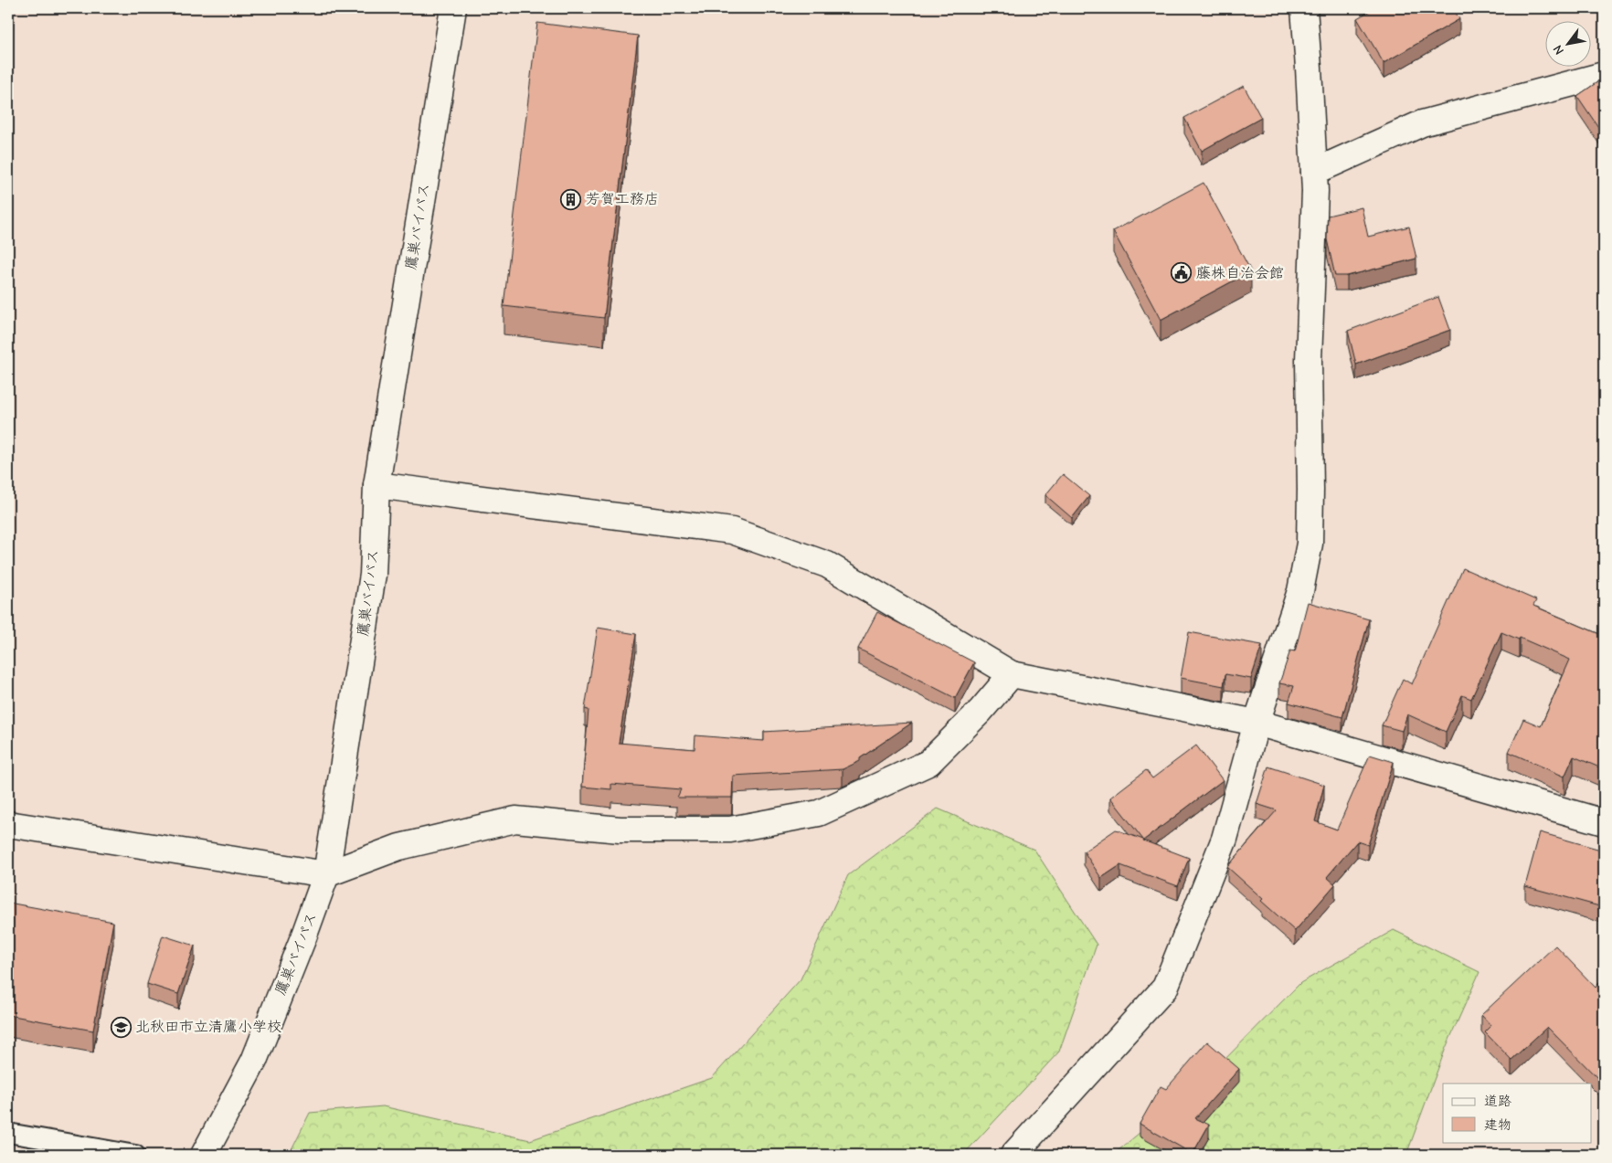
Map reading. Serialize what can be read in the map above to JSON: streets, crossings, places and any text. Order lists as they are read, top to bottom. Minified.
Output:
{"streets":{"main road":["鷹巣バイパス"]},"places":{"building":["芳賀工務店"],"public building":["藤株自治会館"],"school or university":["北秋田市立清鷹小学校"]},"legend":["道路","建物"],"north":"bottom left"}
